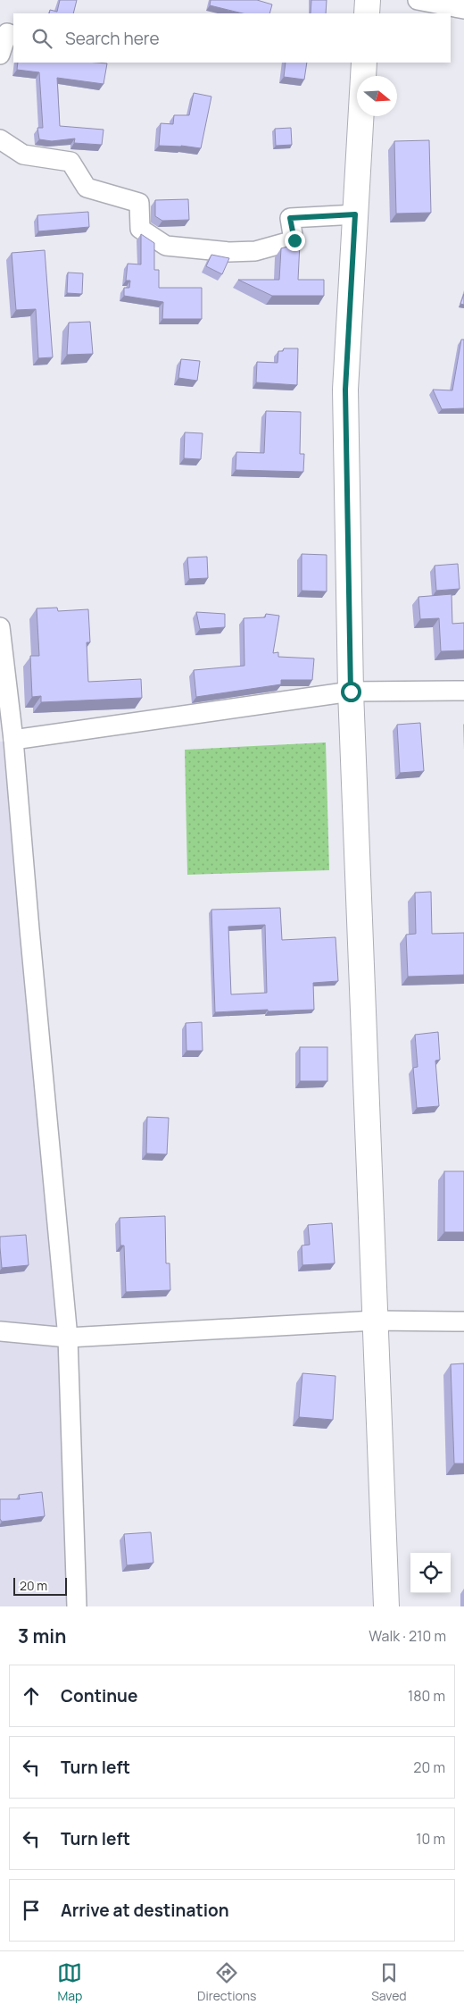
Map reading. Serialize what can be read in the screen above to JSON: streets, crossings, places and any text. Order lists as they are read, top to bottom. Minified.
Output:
{"scale_bar":"20 m","north":"right","page":{"search":"Search here","scale":"20 m","heading":["3 min","Walk · 210 m"],"list":[["Continue","180 m"],["Turn left","20 m"],["Turn left","10 m"],"Arrive at destination"],"nav":["Map","Directions","Saved"]}}
